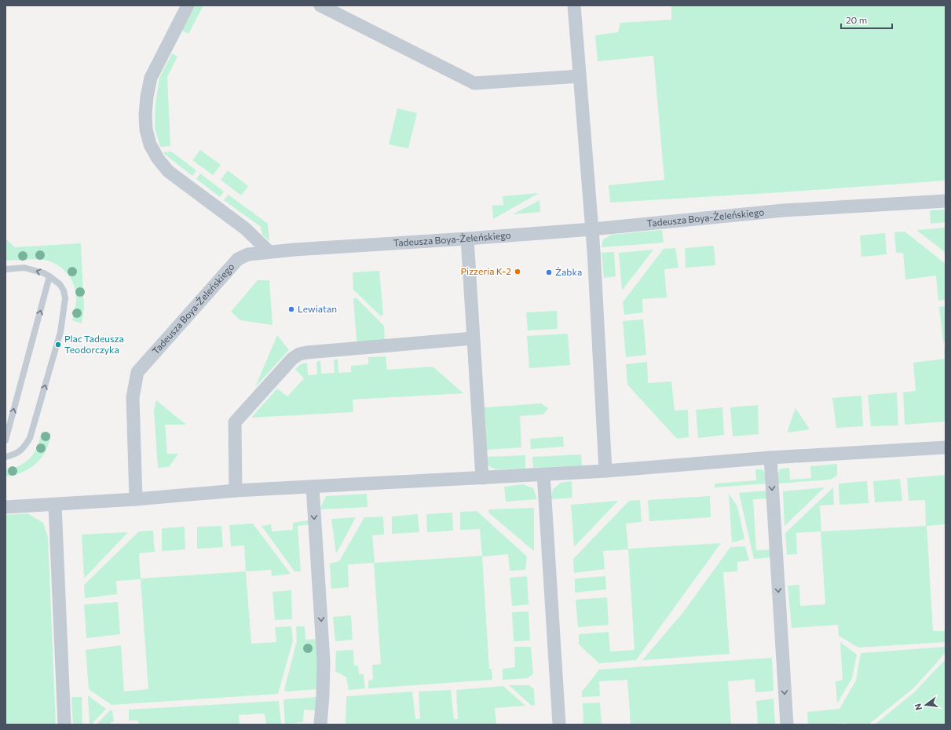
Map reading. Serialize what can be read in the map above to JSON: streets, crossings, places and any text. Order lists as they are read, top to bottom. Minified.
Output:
{"streets":{"street":["Tadeusza Boya-Żeleńskiego"]},"places":["Pizzeria K-2","Żabka","Lewiatan","Plac Tadeusza Teodorczyka"],"scale_bar":"20 m","north":"left"}
